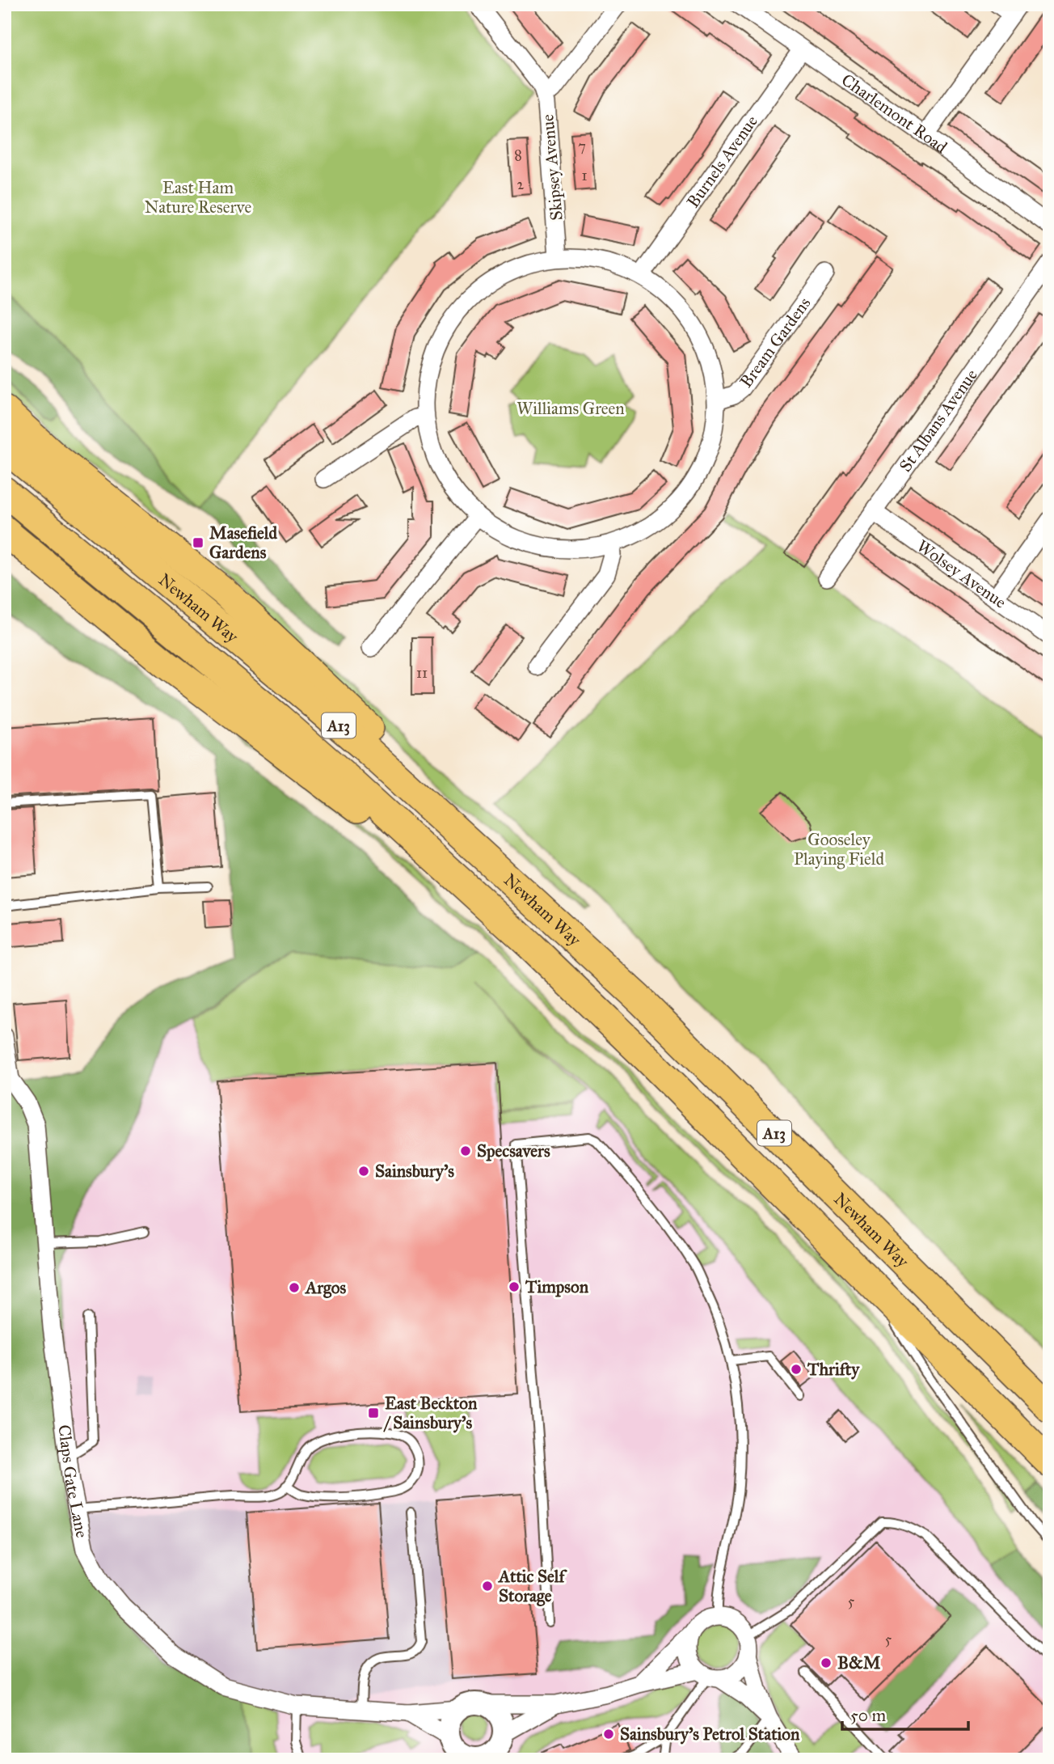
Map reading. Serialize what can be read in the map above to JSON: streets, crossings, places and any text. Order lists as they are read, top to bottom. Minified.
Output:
{"streets":{"highway":["Newham Way","A13"],"street":["Charlemont Road","Burnels Avenue","Skipsey Avenue","Bream Gardens","St Albans Avenue","Wolsey Avenue","Claps Gate Lane"]},"crossings":[["Charlemont Road","Burnels Avenue"],["St Albans Avenue","Wolsey Avenue"],["Newham Way","A13"]],"parks":["East Ham Nature Reserve","Williams Green","Gooseley Playing Field"],"places":{"transit":["Masefield Gardens","East Beckton / Sainsbury's"],"other":["Specsavers","Sainsbury's","Timpson","Argos","Thrifty","Attic Self Storage","B&M","Sainsbury's Petrol Station"]},"house_numbers":["7","8","1","2","11","5","5"],"scale_bar":"50 m"}
